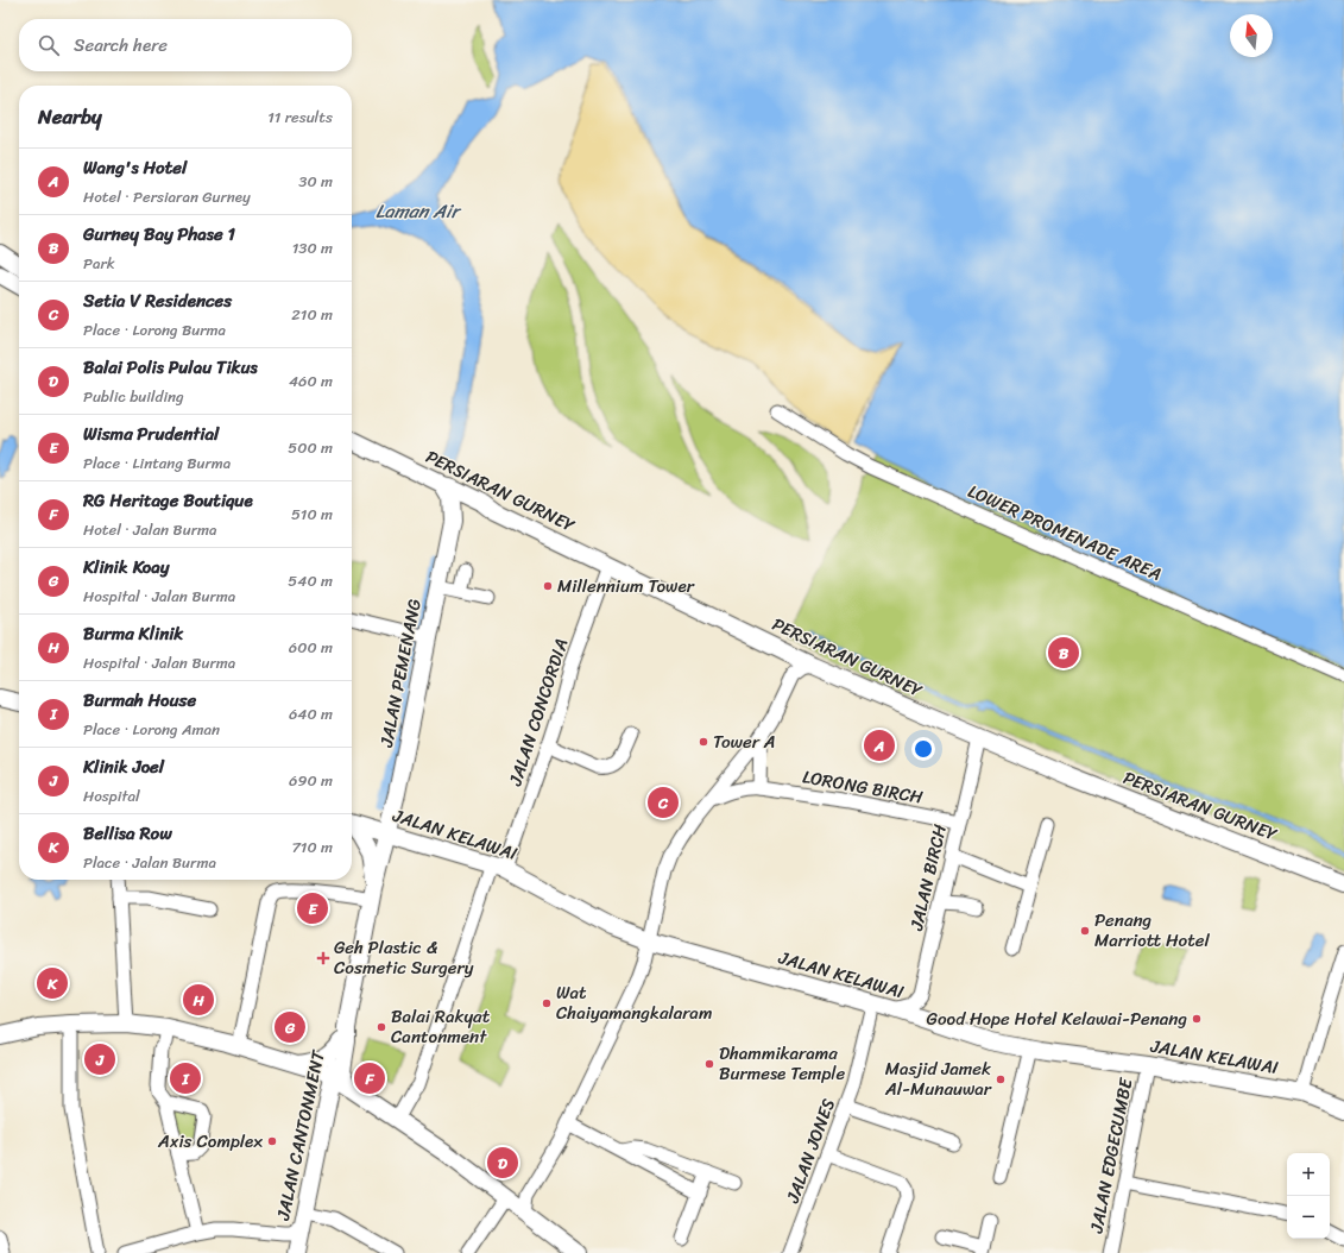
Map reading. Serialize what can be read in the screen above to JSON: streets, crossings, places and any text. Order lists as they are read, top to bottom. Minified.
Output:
{"streets":{"main road":["PERSIARAN GURNEY","JALAN PEMENANG","JALAN KELAWAI","JALAN CANTONMENT"],"street":["LOWER PROMENADE AREA","JALAN CONCORDIA","LORONG BIRCH","JALAN BIRCH","JALAN JONES","JALAN EDGECUMBE"]},"crossings":[["PERSIARAN GURNEY","JALAN PEMENANG"],["PERSIARAN GURNEY","JALAN CONCORDIA"],["PERSIARAN GURNEY","JALAN BIRCH"],["JALAN PEMENANG","JALAN KELAWAI"],["JALAN PEMENANG","JALAN CANTONMENT"],["JALAN CONCORDIA","JALAN KELAWAI"],["LORONG BIRCH","JALAN BIRCH"],["JALAN KELAWAI","JALAN BIRCH"],["JALAN KELAWAI","JALAN CANTONMENT"],["JALAN KELAWAI","JALAN JONES"],["JALAN KELAWAI","JALAN EDGECUMBE"]],"water":["Laman Air"],"places":{"other":["Millennium Tower","Tower A","Penang Marriott Hotel","Wat Chaiyamangkalaram","Good Hope Hotel Kelawai-Penang","Balai Rakyat Cantonment","Dhammikarama Burmese Temple","Masjid Jamek Al-Munauwar","Axis Complex"],"health":["Geh Plastic & Cosmetic Surgery"]},"north":"top","page":{"search":"Search here","heading":["Nearby","11 results"],"list":[{"mark":"A","name":"Wang's Hotel","note":"Hotel · Persiaran Gurney","value":"30 m"},{"mark":"B","name":"Gurney Bay Phase 1","note":"Park","value":"130 m"},{"mark":"C","name":"Setia V Residences","note":"Place · Lorong Burma","value":"210 m"},{"mark":"D","name":"Balai Polis Pulau Tikus","note":"Public building","value":"460 m"},{"mark":"E","name":"Wisma Prudential","note":"Place · Lintang Burma","value":"500 m"},{"mark":"F","name":"RG Heritage Boutique","note":"Hotel · Jalan Burma","value":"510 m"},{"mark":"G","name":"Klinik Koay","note":"Hospital · Jalan Burma","value":"540 m"},{"mark":"H","name":"Burma Klinik","note":"Hospital · Jalan Burma","value":"600 m"},{"mark":"I","name":"Burmah House","note":"Place · Lorong Aman","value":"640 m"},{"mark":"J","name":"Klinik Joel","note":"Hospital","value":"690 m"},{"mark":"K","name":"Bellisa Row","note":"Place · Jalan Burma","value":"710 m"}],"pins":["B","A","C","E","K","H","G","J","F","I","D"],"map_buttons":["+","−"]}}
